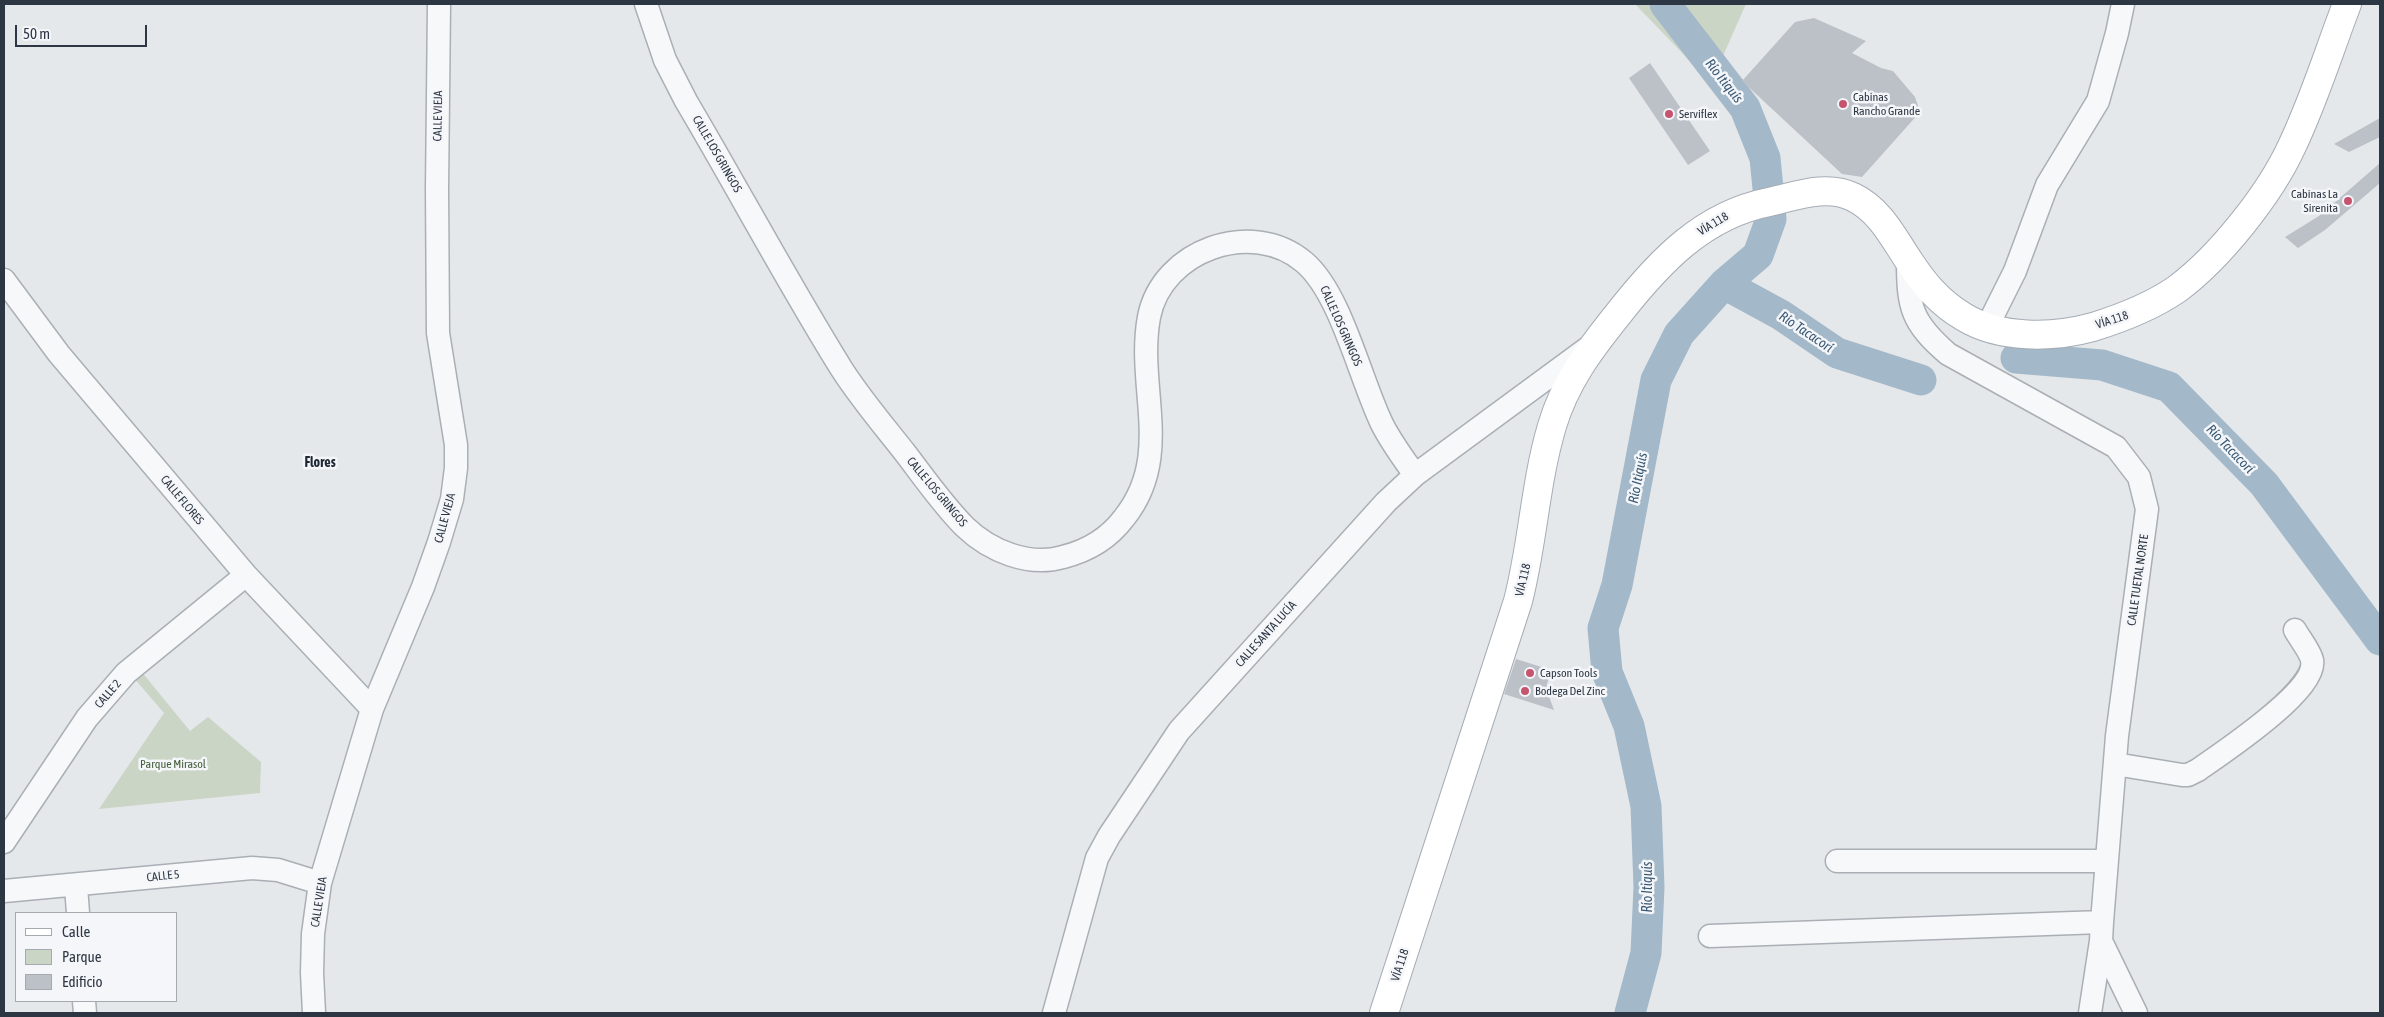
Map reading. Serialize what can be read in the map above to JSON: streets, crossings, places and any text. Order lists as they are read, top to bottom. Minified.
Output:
{"streets":{"main road":["VÍA 118"],"street":["CALLE VIEJA","CALLE LOS GRINGOS","CALLE FLORES","CALLE TUETAL NORTE","CALLE SANTA LUCÍA","CALLE 2","CALLE 5"]},"crossings":[["CALLE VIEJA","CALLE FLORES"],["CALLE VIEJA","CALLE 5"],["CALLE LOS GRINGOS","CALLE SANTA LUCÍA"],["VÍA 118","CALLE TUETAL NORTE"],["VÍA 118","CALLE SANTA LUCÍA"],["CALLE FLORES","CALLE 2"]],"districts":["Flores"],"water":["Río Itiquís","Río Tacacorí"],"parks":["Parque Mirasol"],"places":["Cabinas Rancho Grande","Serviflex","Cabinas La Sirenita","Capson Tools","Bodega Del Zinc"],"legend":["Calle","Parque","Edificio"],"scale_bar":"50 m"}
